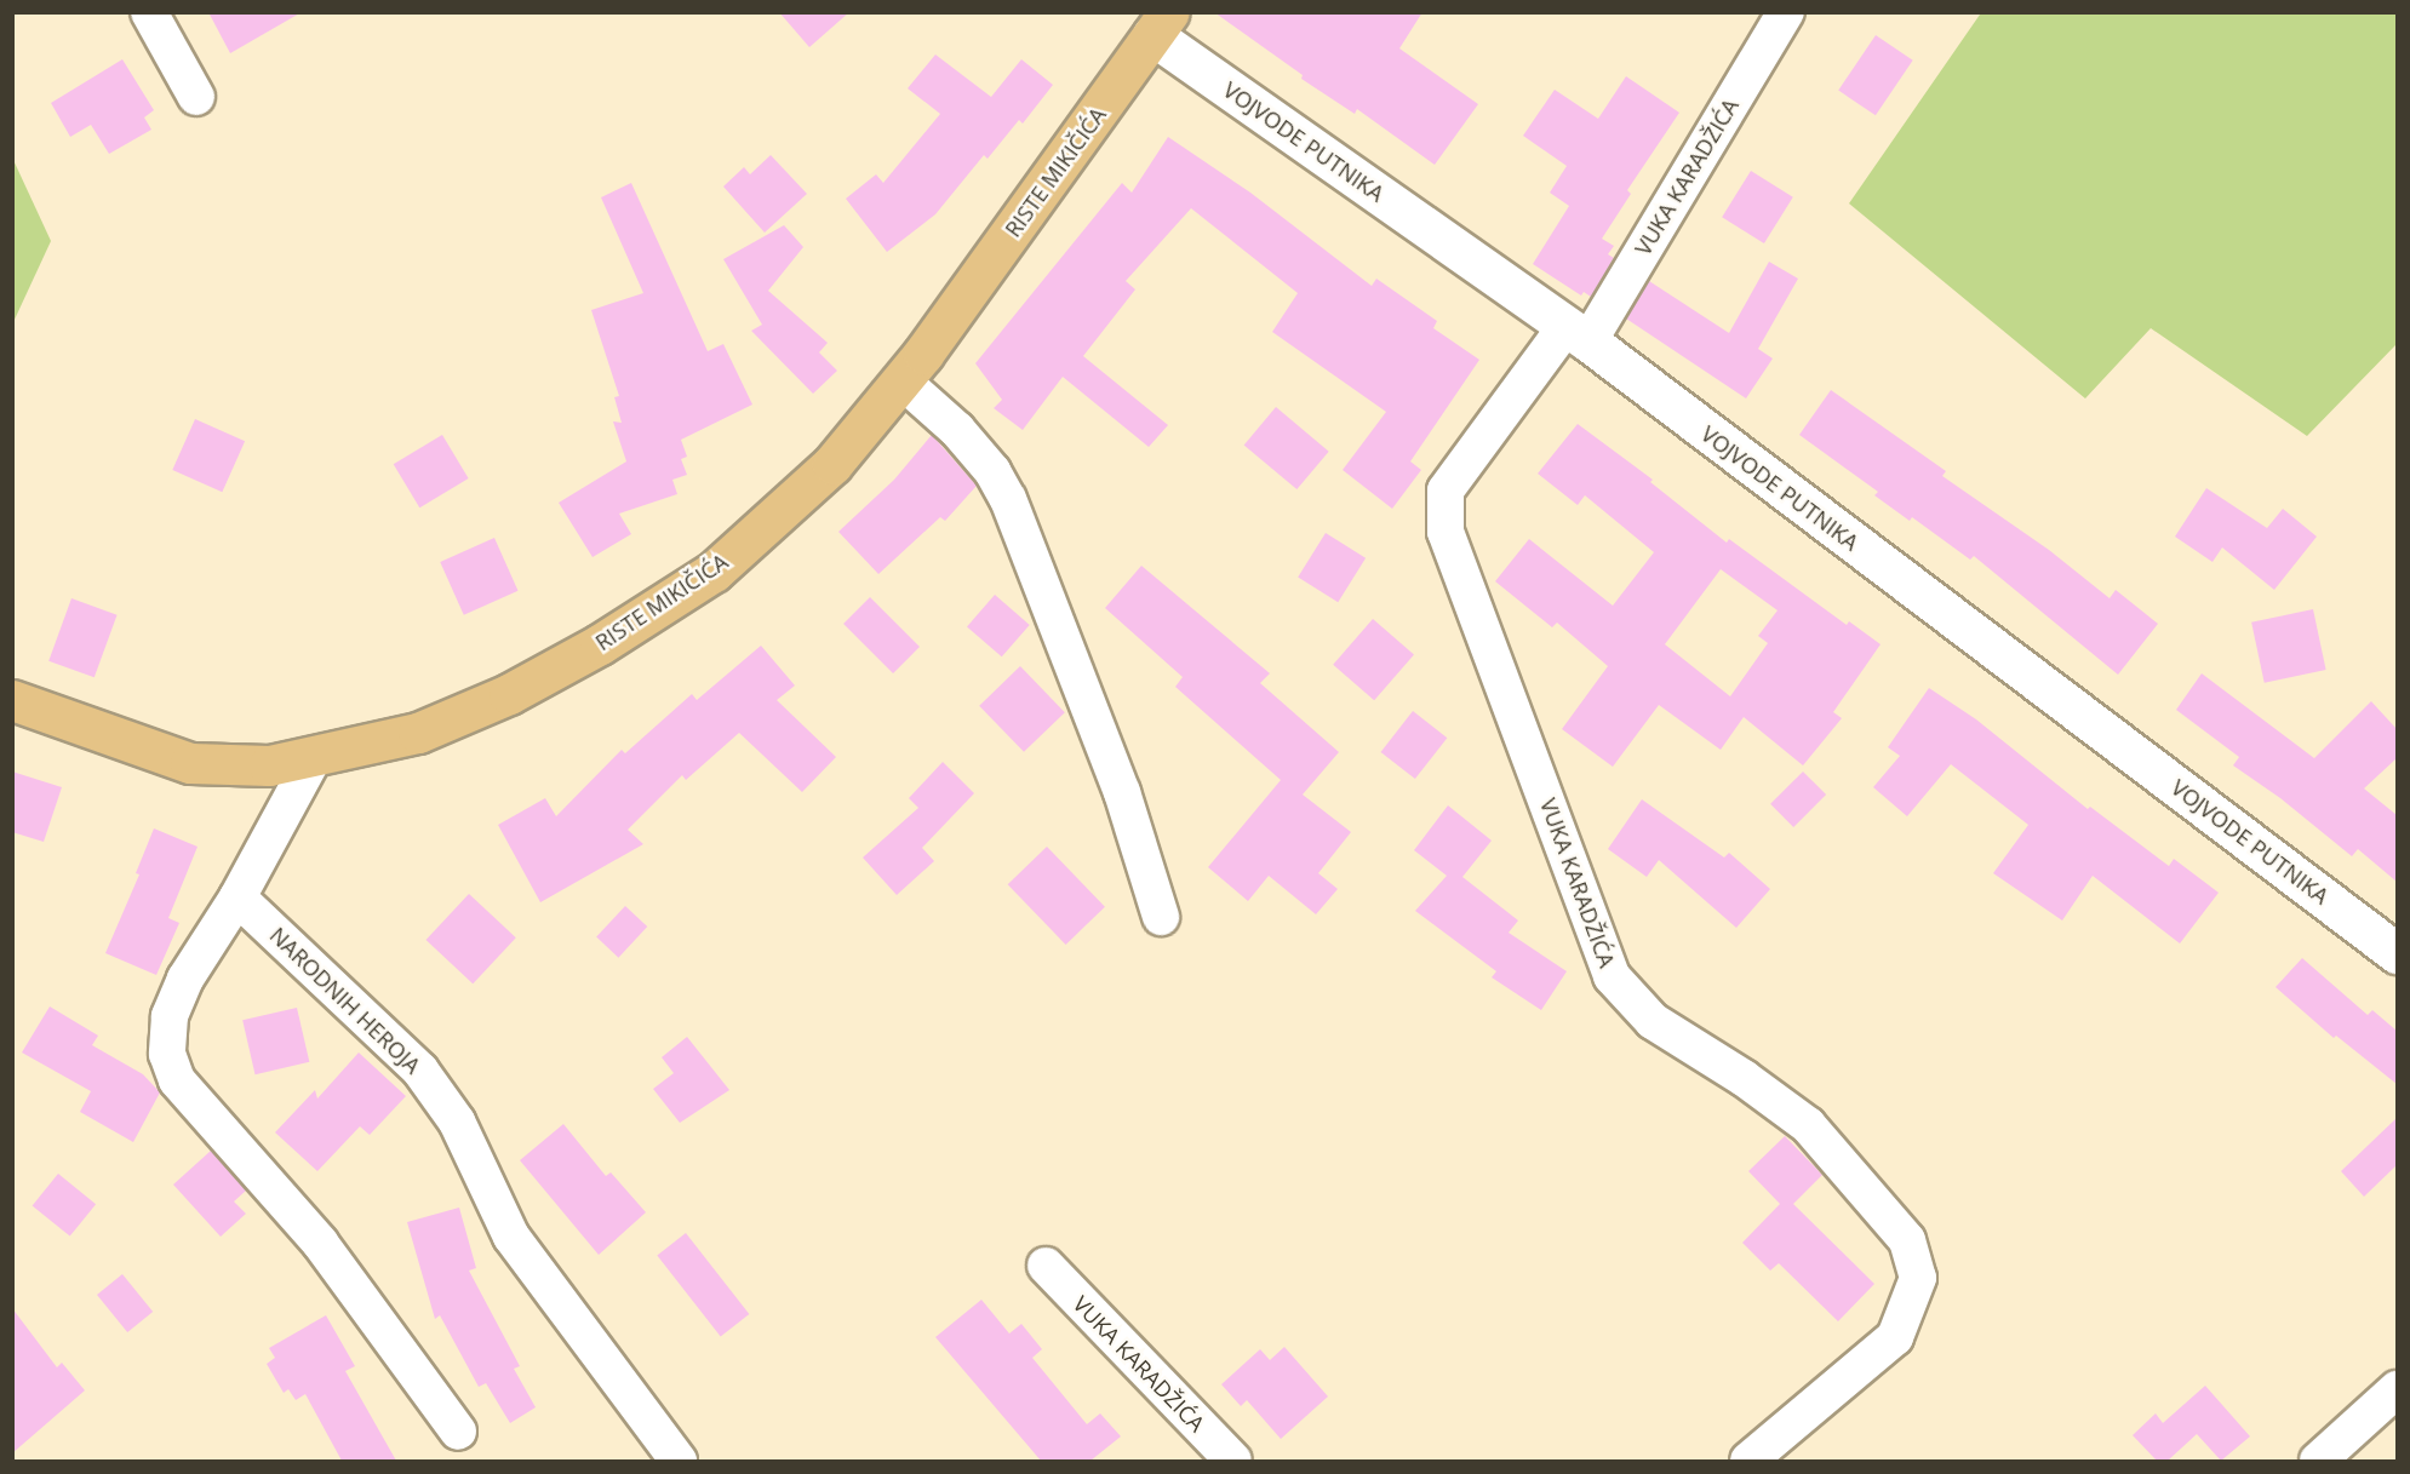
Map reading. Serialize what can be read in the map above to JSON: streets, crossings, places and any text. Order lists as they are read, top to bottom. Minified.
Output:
{"streets":{"main road":["RISTE MIKIČIĆA"],"street":["VOJVODE PUTNIKA","VUKA KARADŽIĆA","NARODNIH HEROJA"]},"crossings":[["VOJVODE PUTNIKA","RISTE MIKIČIĆA"],["VOJVODE PUTNIKA","VUKA KARADŽIĆA"]]}
